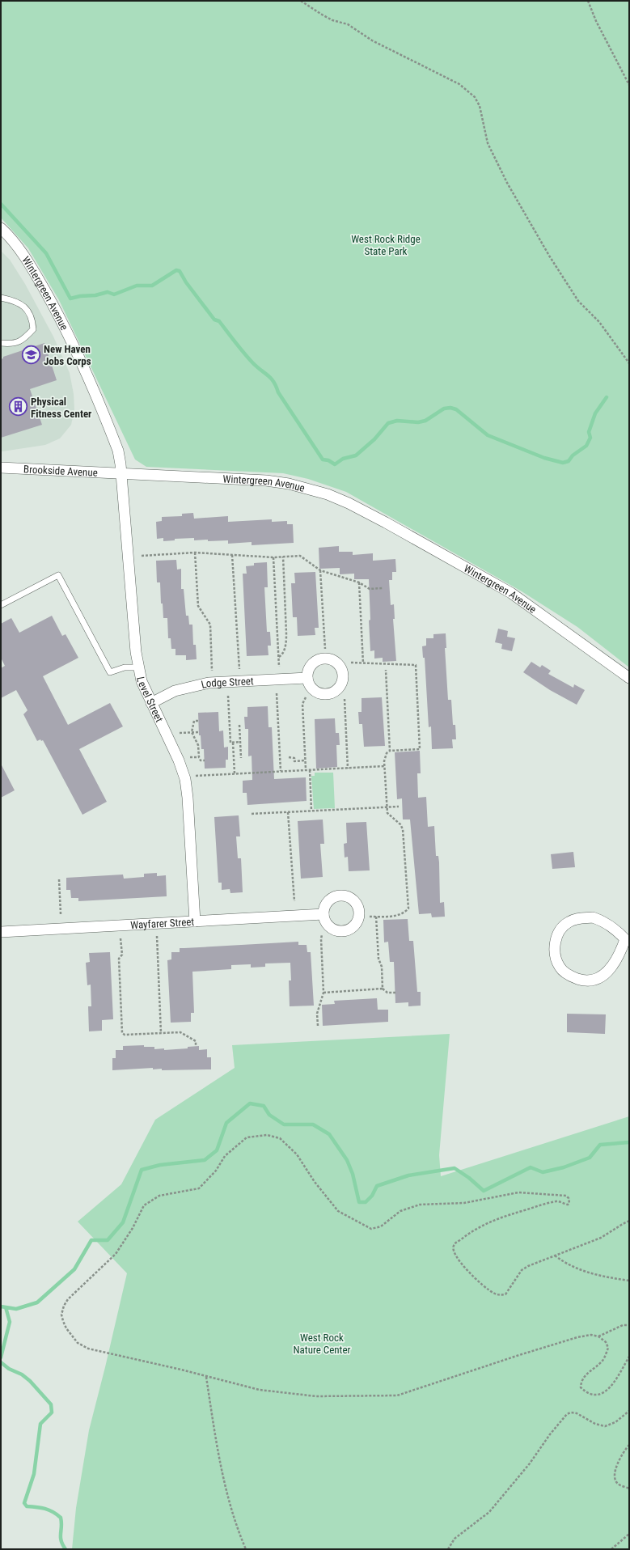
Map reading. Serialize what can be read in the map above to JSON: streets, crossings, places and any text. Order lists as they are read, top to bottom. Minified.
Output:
{"streets":{"street":["Wintergreen Avenue","Brookside Avenue","Lodge Street","Level Street","Wayfarer Street"]},"crossings":[["Wintergreen Avenue","Brookside Avenue"],["Wintergreen Avenue","Level Street"],["Brookside Avenue","Level Street"],["Lodge Street","Level Street"],["Level Street","Wayfarer Street"]],"parks":["West Rock Ridge State Park","West Rock Nature Center"],"places":{"school or university":["New Haven Jobs Corps"],"building":["Physical Fitness Center"]}}
